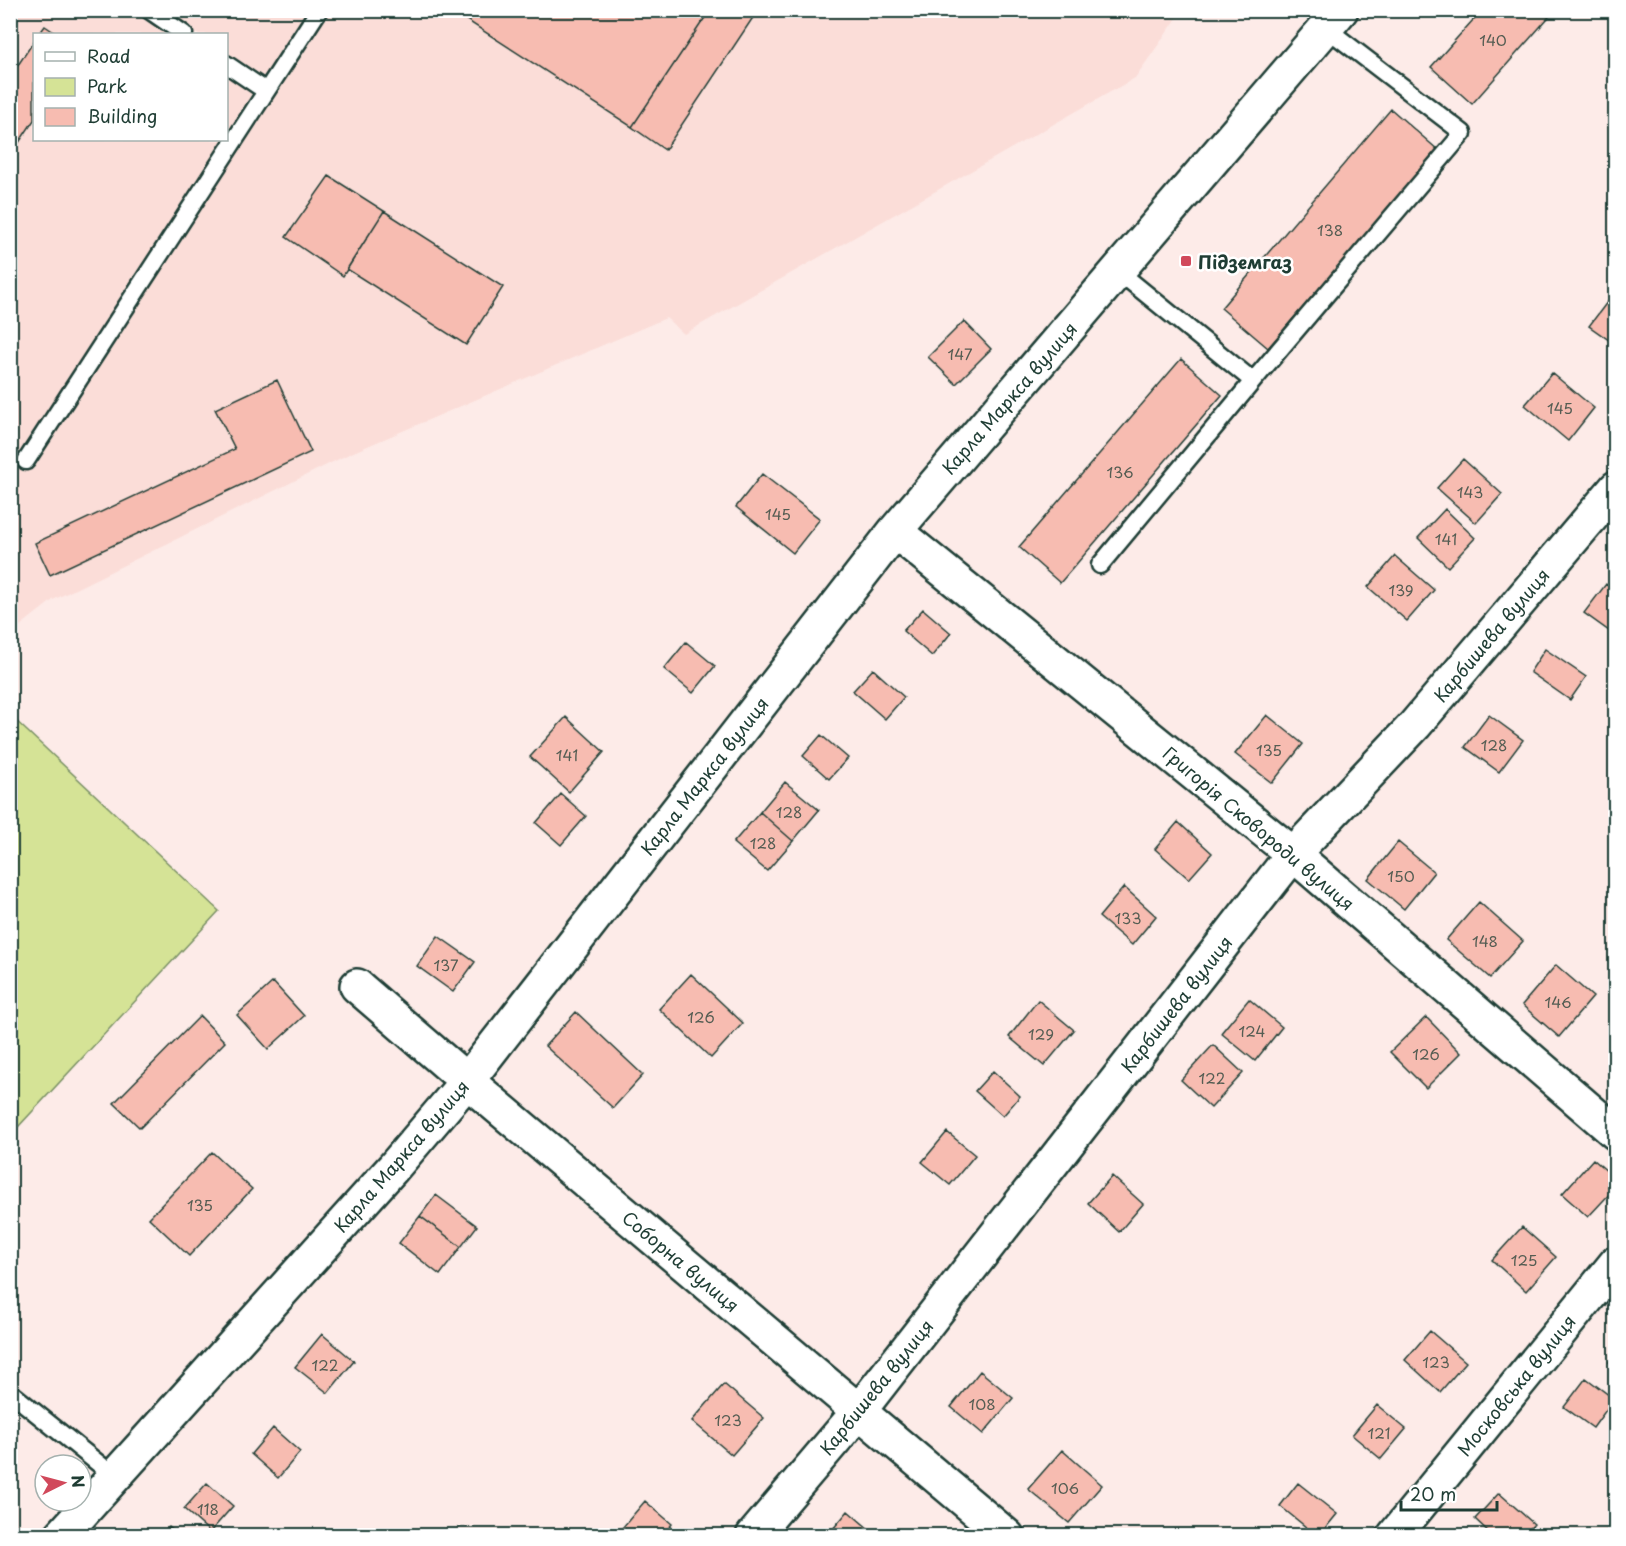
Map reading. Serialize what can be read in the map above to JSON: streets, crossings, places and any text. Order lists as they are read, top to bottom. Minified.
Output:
{"streets":{"street":["Карла Маркса вулиця","Карбишева вулиця","Григорія Сковороди вулиця","Соборна вулиця","Московська вулиця"]},"crossings":[["Карла Маркса вулиця","Григорія Сковороди вулиця"],["Карла Маркса вулиця","Соборна вулиця"],["Карбишева вулиця","Григорія Сковороди вулиця"],["Карбишева вулиця","Соборна вулиця"]],"places":{"transit":["Підземгаз"]},"house_numbers":["140","138","147","145","136","143","145","141","139","128","135","141","128","128","150","133","148","137","146","126","124","129","126","122","135","125","123","122","108","123","121","106","118"],"legend":["Road","Park","Building"],"scale_bar":"20 m","north":"right"}
